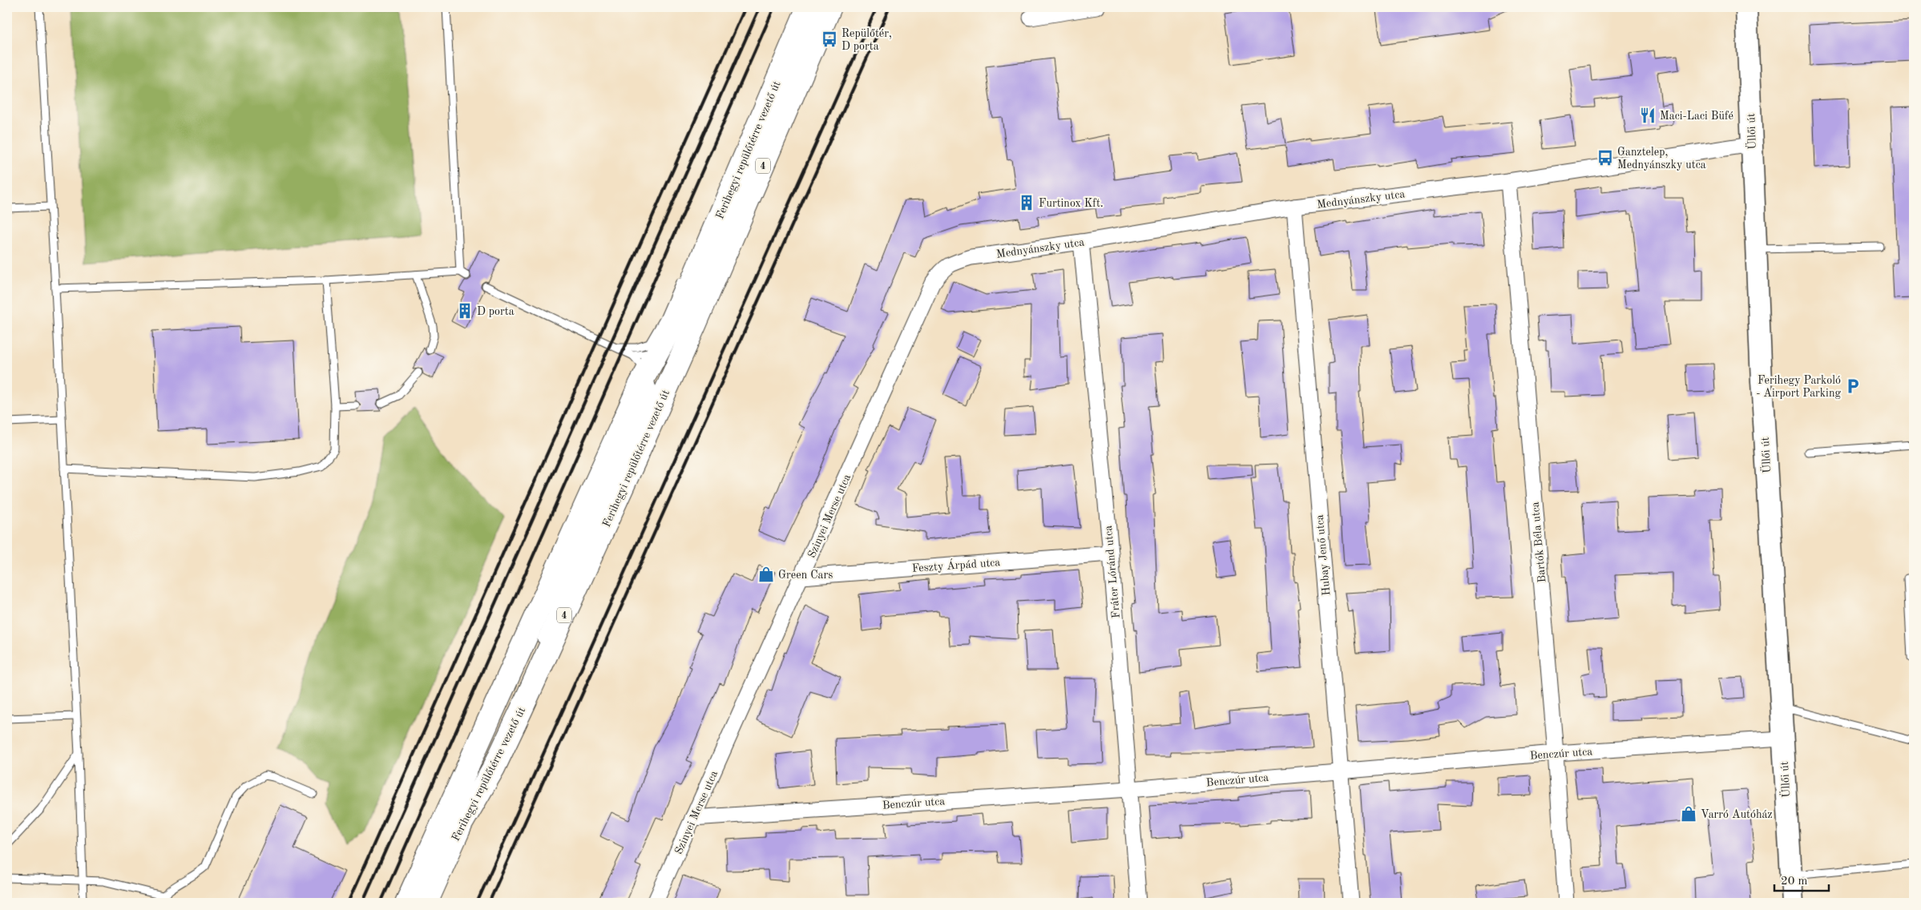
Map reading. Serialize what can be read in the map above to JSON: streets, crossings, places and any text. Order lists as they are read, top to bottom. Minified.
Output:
{"streets":{"main road":["Üllői út","Ferihegyi repülőtérre vezető út","4"],"street":["Mednyánszky utca","Szinyei Merse utca","Bartók Béla utca","Hubay Jenő utca","Feszty Árpád utca","Fráter Lóránd utca","Benczúr utca"]},"crossings":[["Üllői út","Mednyánszky utca"],["Üllői út","Benczúr utca"],["Mednyánszky utca","Szinyei Merse utca"],["Mednyánszky utca","Bartók Béla utca"],["Mednyánszky utca","Hubay Jenő utca"],["Mednyánszky utca","Fráter Lóránd utca"],["Szinyei Merse utca","Feszty Árpád utca"],["Szinyei Merse utca","Benczúr utca"],["Bartók Béla utca","Benczúr utca"],["Hubay Jenő utca","Benczúr utca"],["Feszty Árpád utca","Fráter Lóránd utca"],["Fráter Lóránd utca","Benczúr utca"]],"places":{"bus stop":["Repülőtér, D porta","Ganztelep, Mednyánszky utca"],"restaurant":["Maci-Laci Büfé"],"building":["Furtinox Kft.","D porta"],"parking":["Ferihegy Parkoló - Airport Parking"],"shop":["Green Cars","Varró Autóház"]},"scale_bar":"20 m"}
